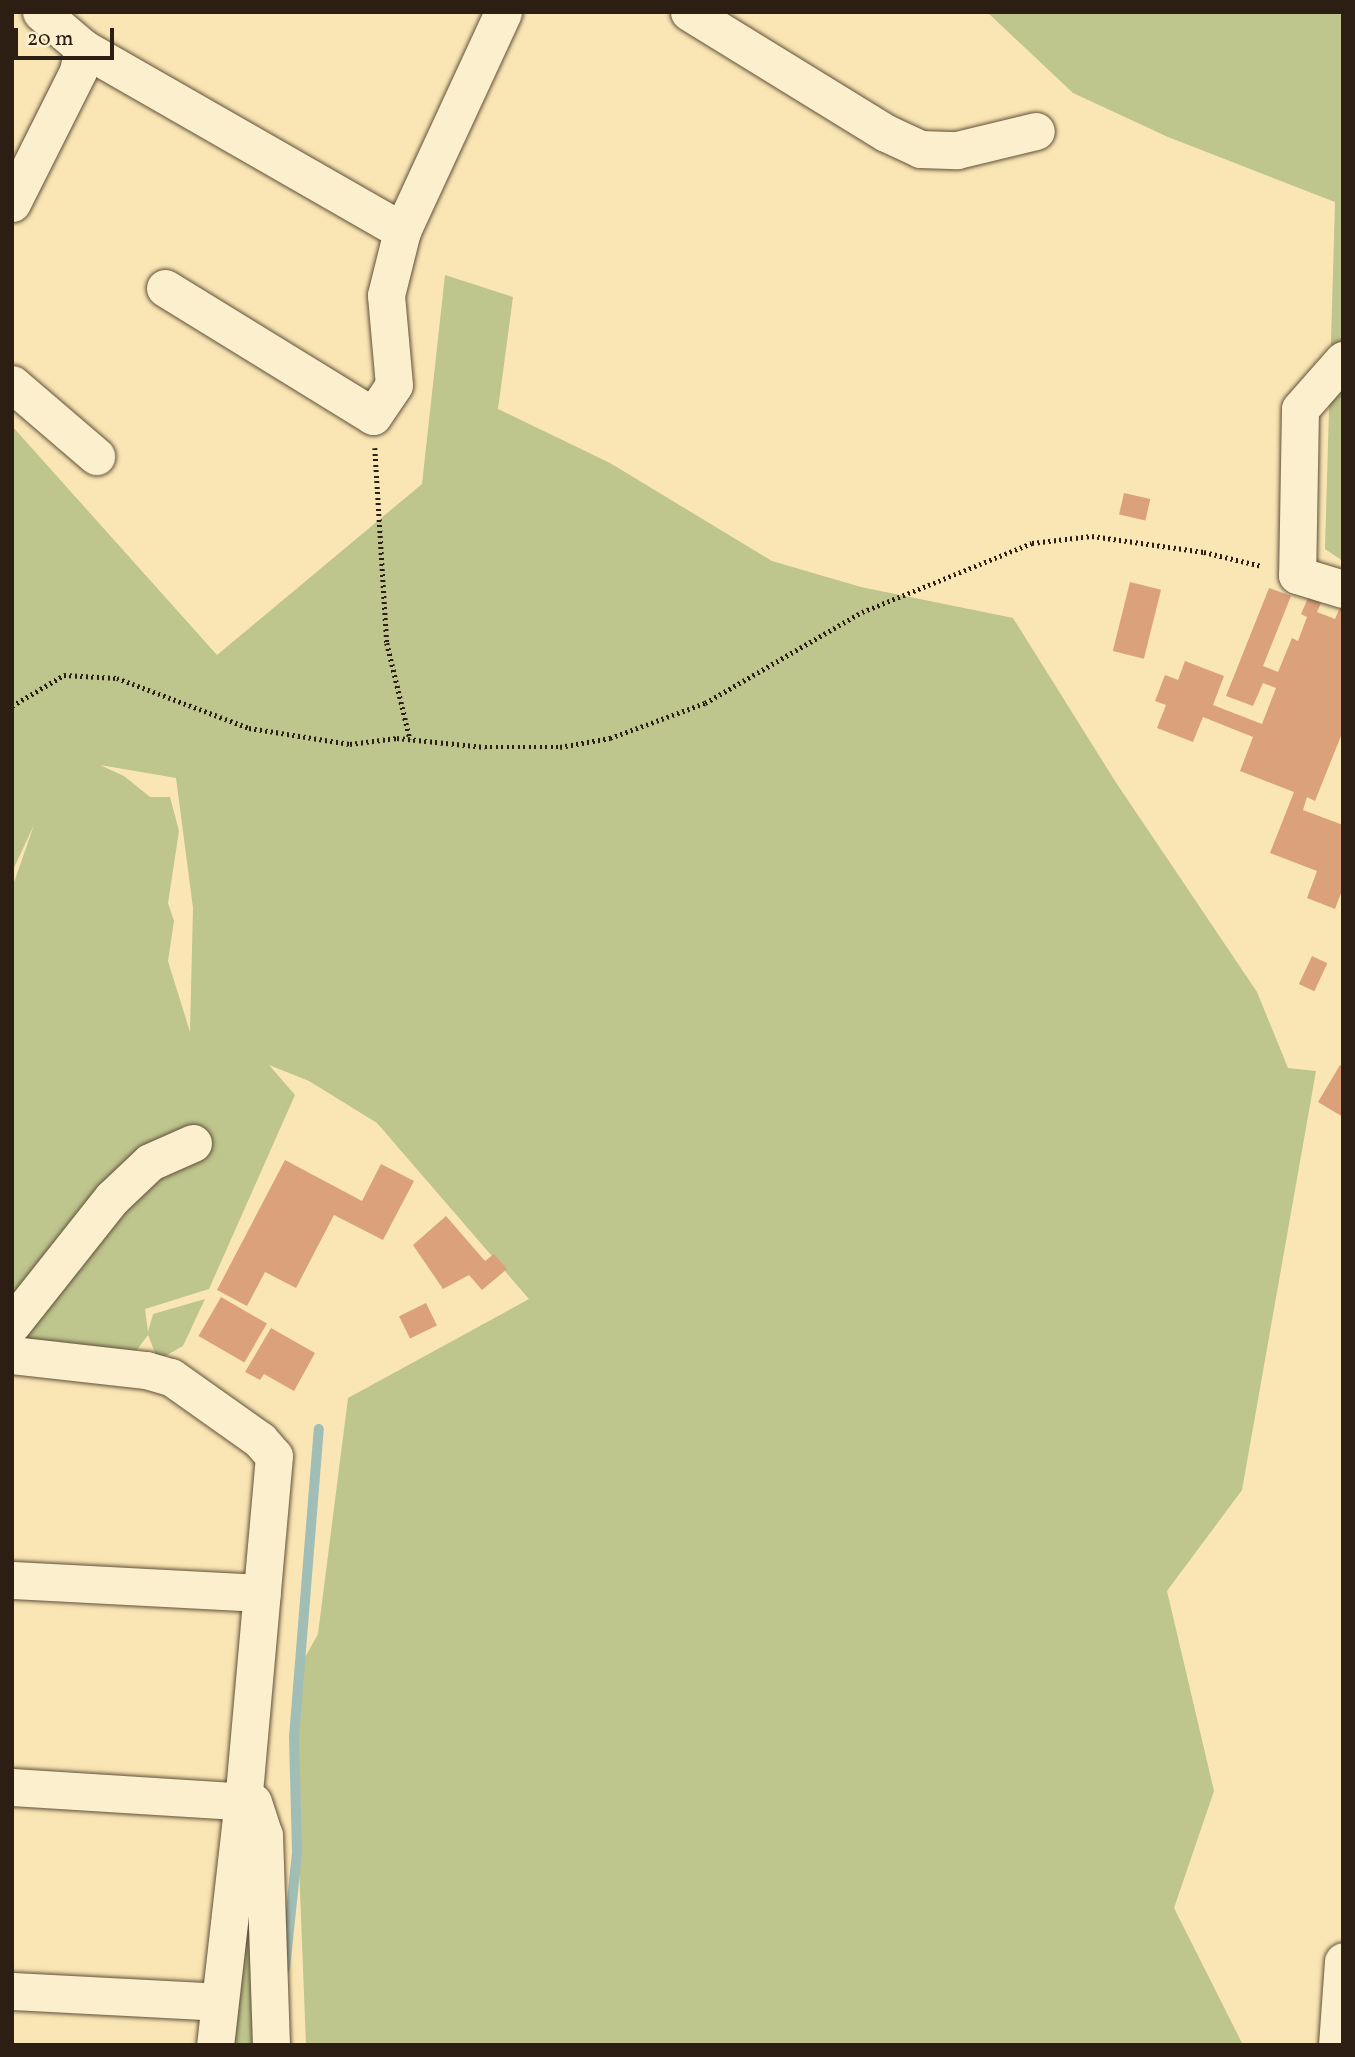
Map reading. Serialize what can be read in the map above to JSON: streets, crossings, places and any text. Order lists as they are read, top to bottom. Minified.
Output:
{"scale_bar":"20 m"}
